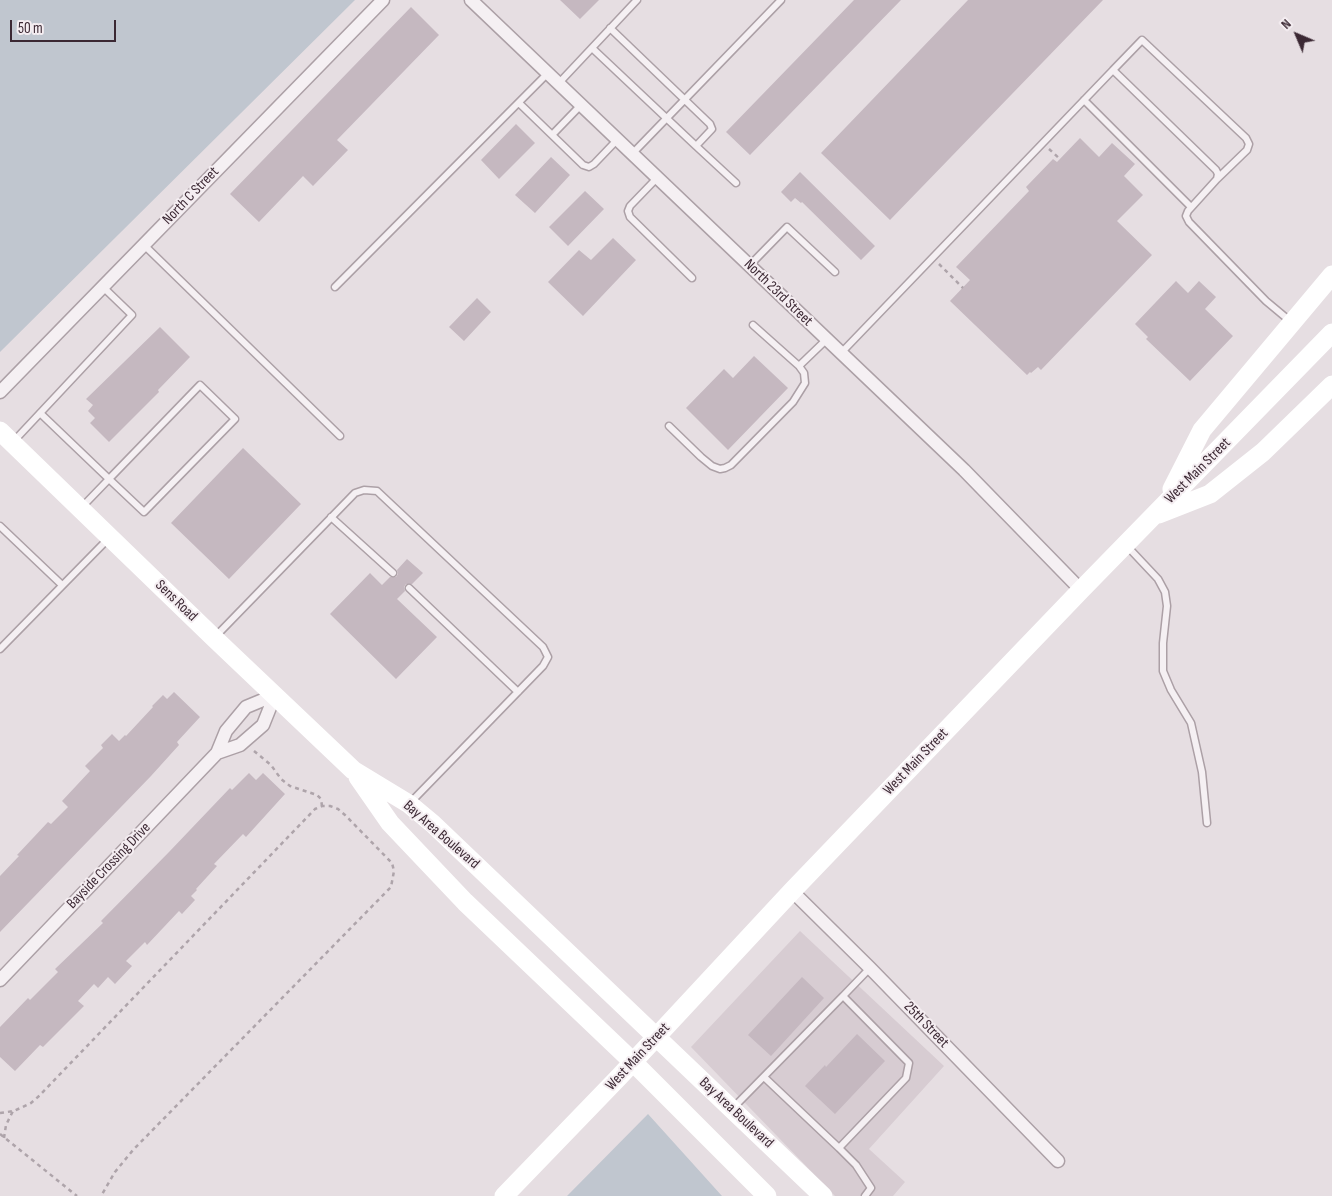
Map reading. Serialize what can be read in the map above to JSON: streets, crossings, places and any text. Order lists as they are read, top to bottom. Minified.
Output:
{"streets":{"main road":["West Main Street","Sens Road","Bay Area Boulevard"],"street":["North C Street","North 23rd Street","Bayside Crossing Drive","25th Street"]},"crossings":[["North 23rd Street","West Main Street"],["West Main Street","Bay Area Boulevard"],["West Main Street","25th Street"],["Sens Road","Bay Area Boulevard"],["Sens Road","Bayside Crossing Drive"]],"scale_bar":"50 m","north":"top left"}
